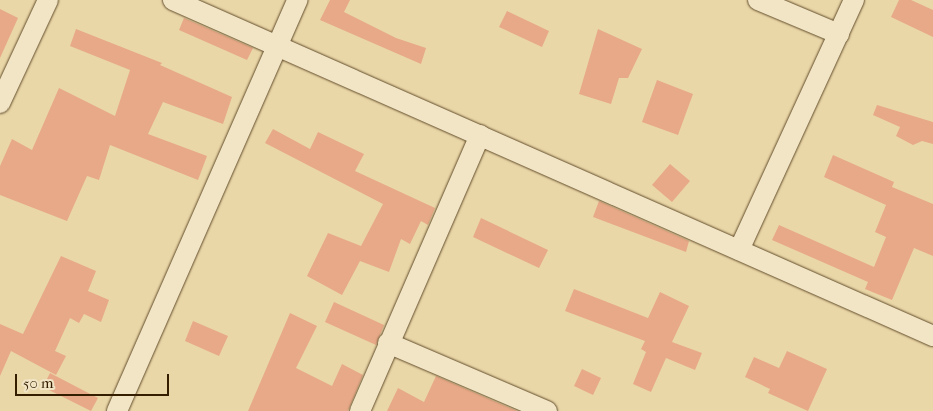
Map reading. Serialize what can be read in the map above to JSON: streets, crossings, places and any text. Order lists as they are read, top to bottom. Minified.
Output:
{"scale_bar":"50 m"}
